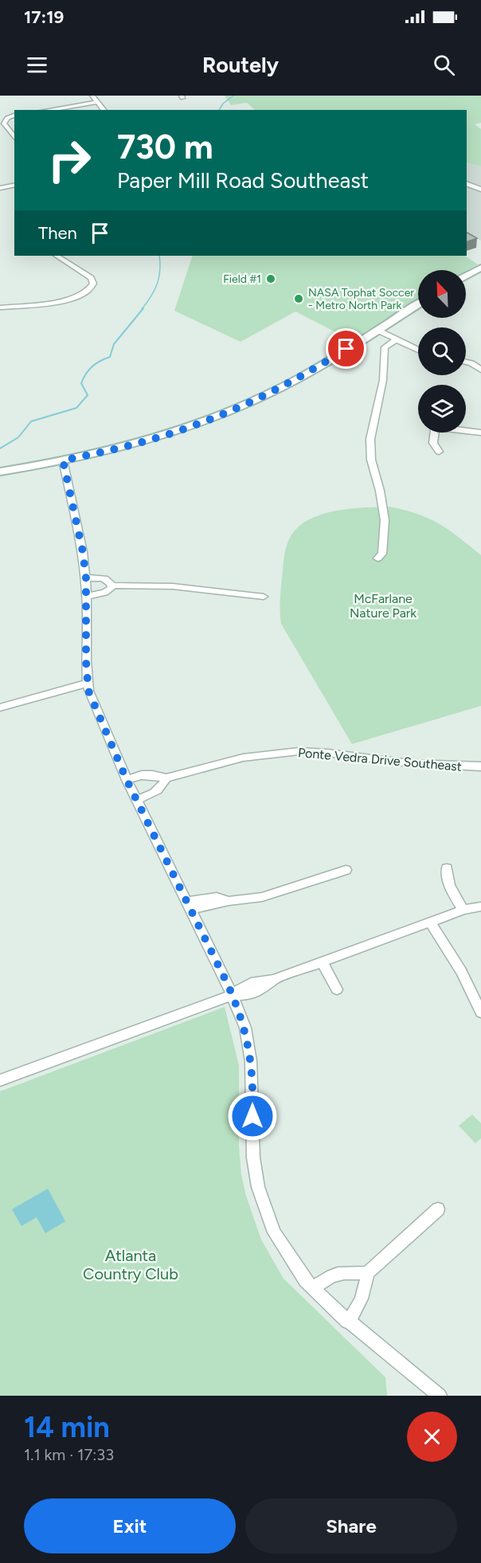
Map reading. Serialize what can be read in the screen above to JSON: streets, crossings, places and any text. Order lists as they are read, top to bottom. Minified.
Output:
{"streets":{"street":["Ponte Vedra Drive Southeast"]},"parks":["McFarlane Nature Park","Atlanta Country Club"],"places":["Field #1","NASA Tophat Soccer - Metro North Park"],"north":"top left","page":{"status":"17:19","header":"Routely","turn":["730 m","Paper Mill Road Southeast"],"then":"Then","heading":["14 min","1.1 km · 17:33"],"buttons":["Exit","Share"]}}
